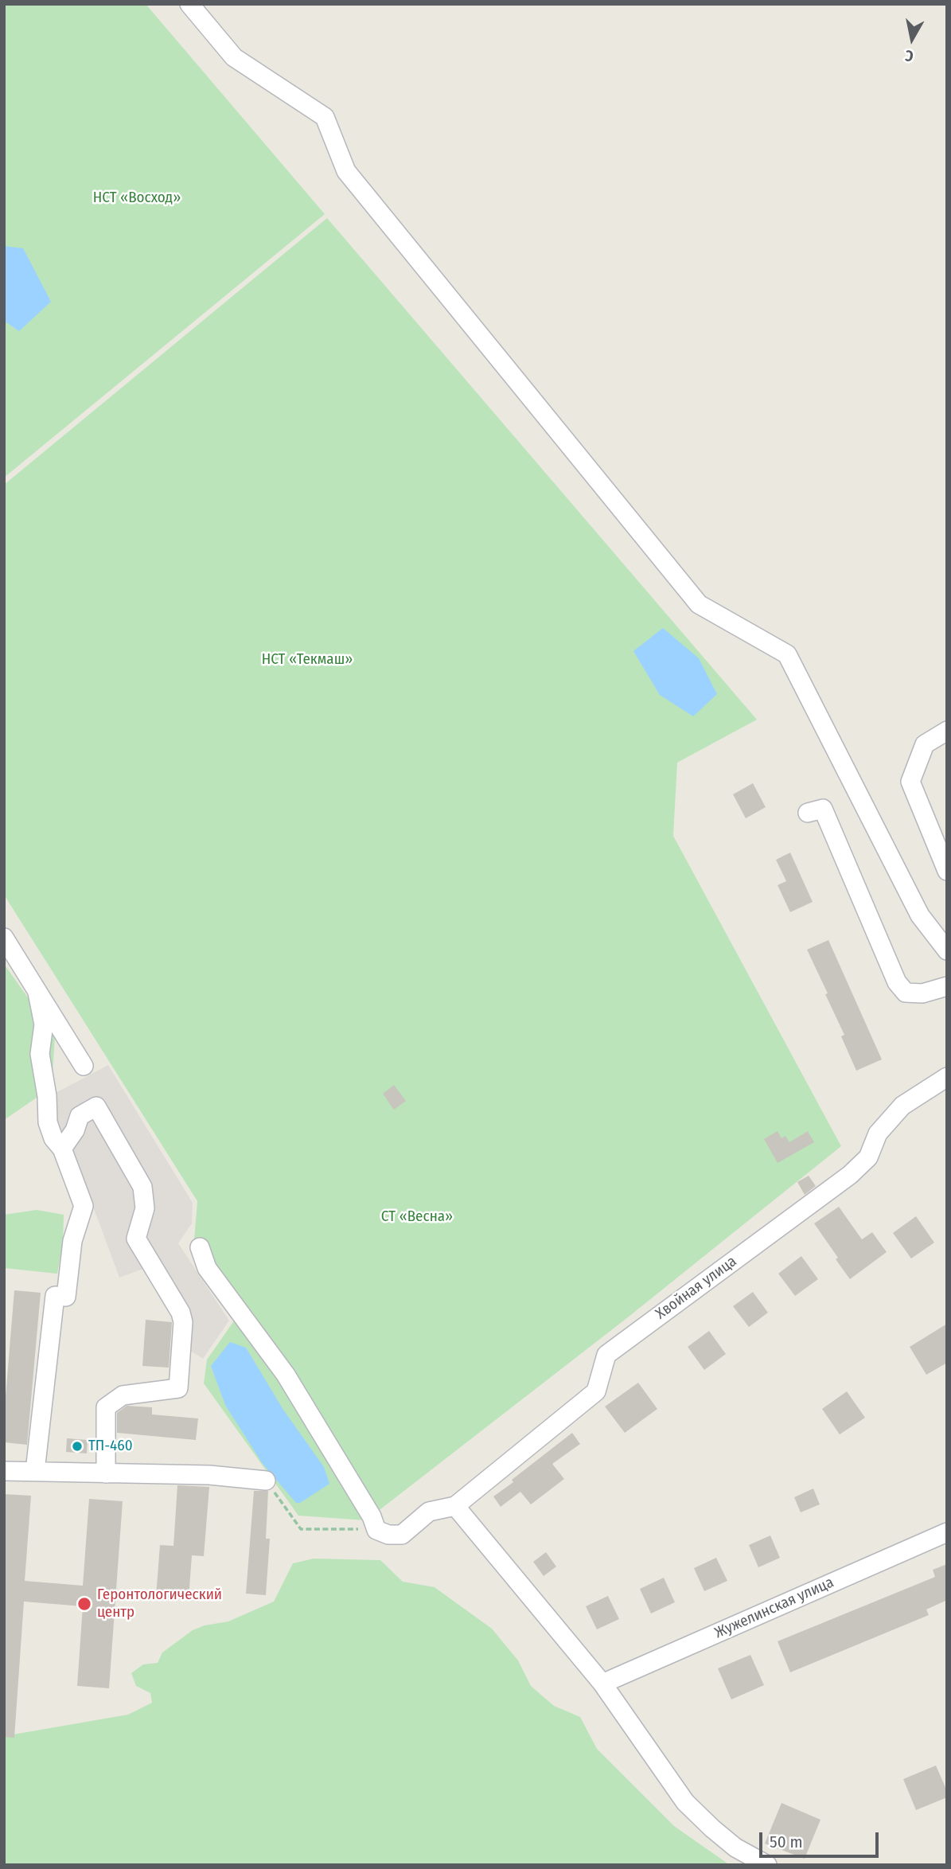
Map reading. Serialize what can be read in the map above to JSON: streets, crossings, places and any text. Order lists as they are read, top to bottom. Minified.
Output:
{"streets":{"street":["Хвойная улица","Жужелинская улица"]},"parks":["НСТ «Восход»","НСТ «Текмаш»","СТ «Весна»"],"places":["ТП-460","Геронтологический центр"],"scale_bar":"50 m","north":"bottom"}
